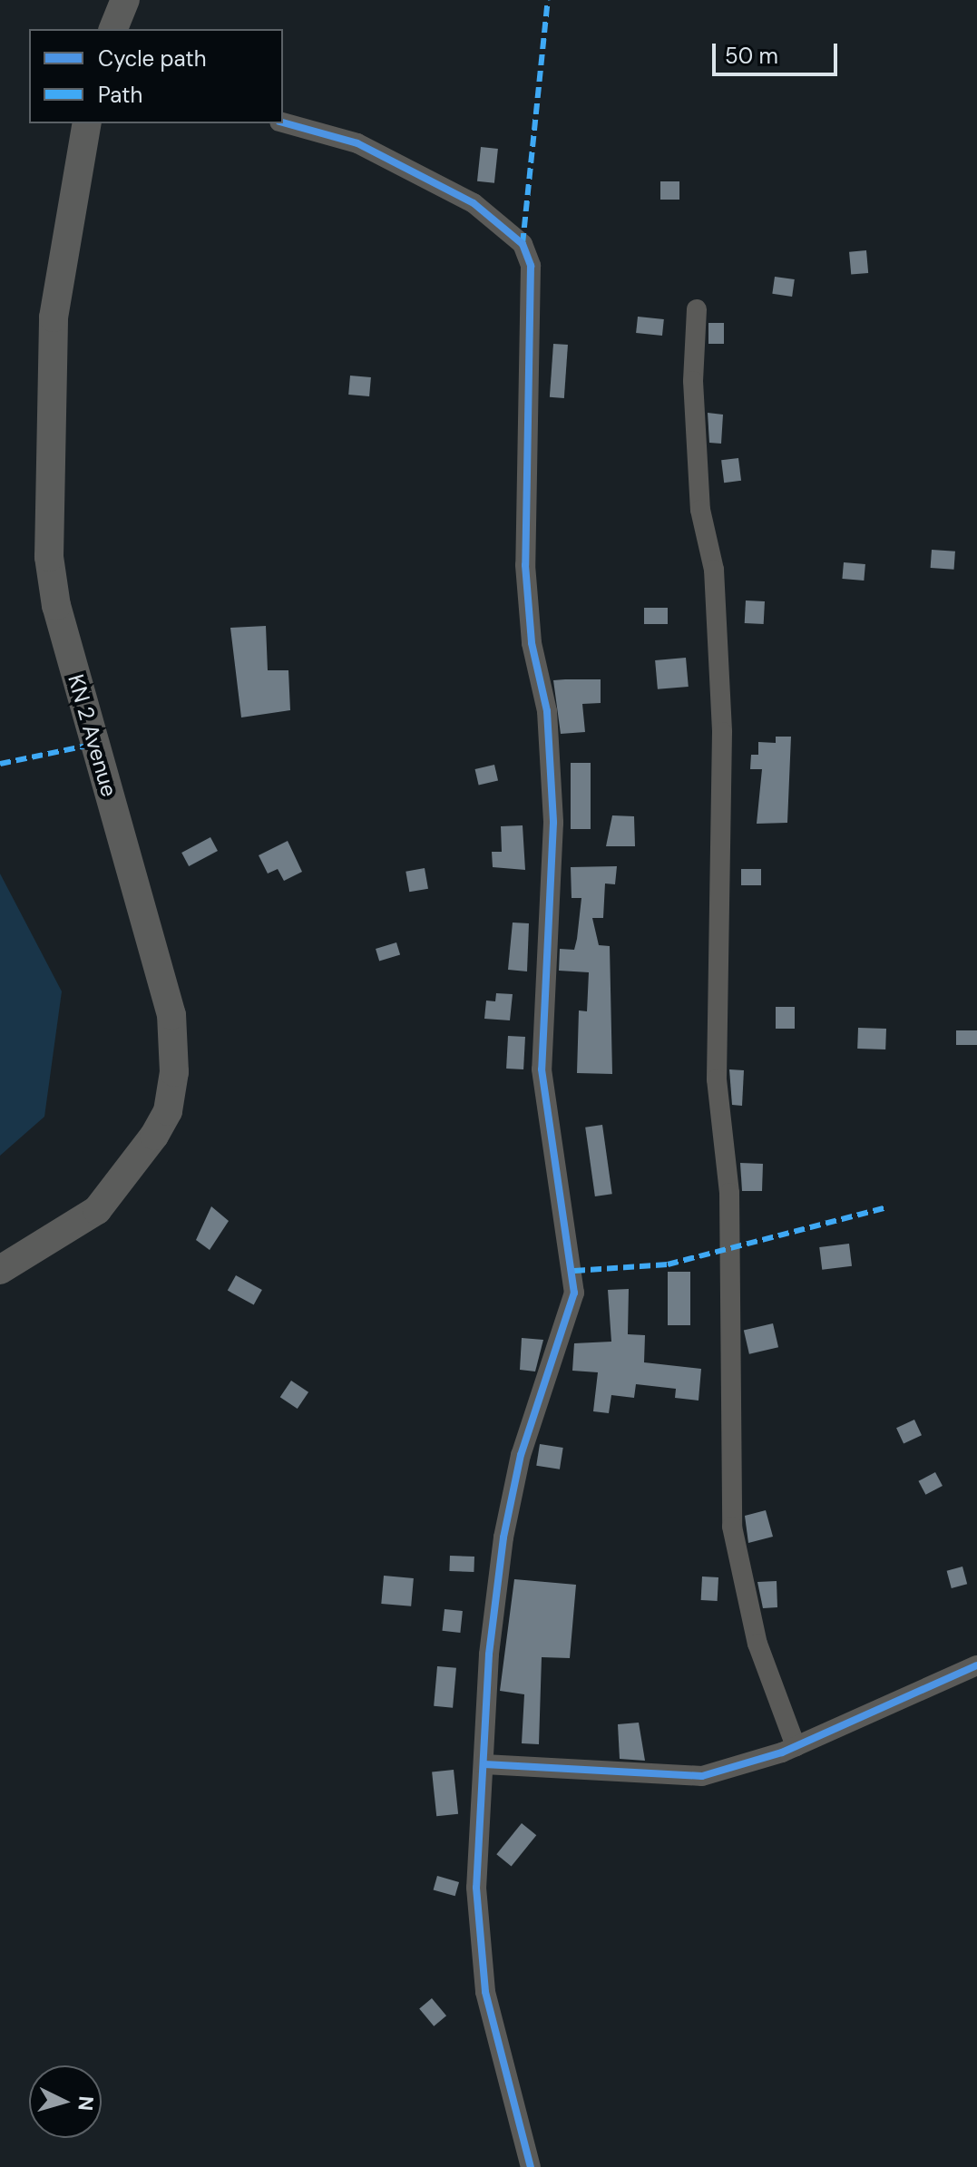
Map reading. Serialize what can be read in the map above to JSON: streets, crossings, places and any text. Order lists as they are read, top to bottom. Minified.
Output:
{"streets":{"main road":["KN 2 Avenue"]},"legend":["Cycle path","Path"],"scale_bar":"50 m","north":"right"}
